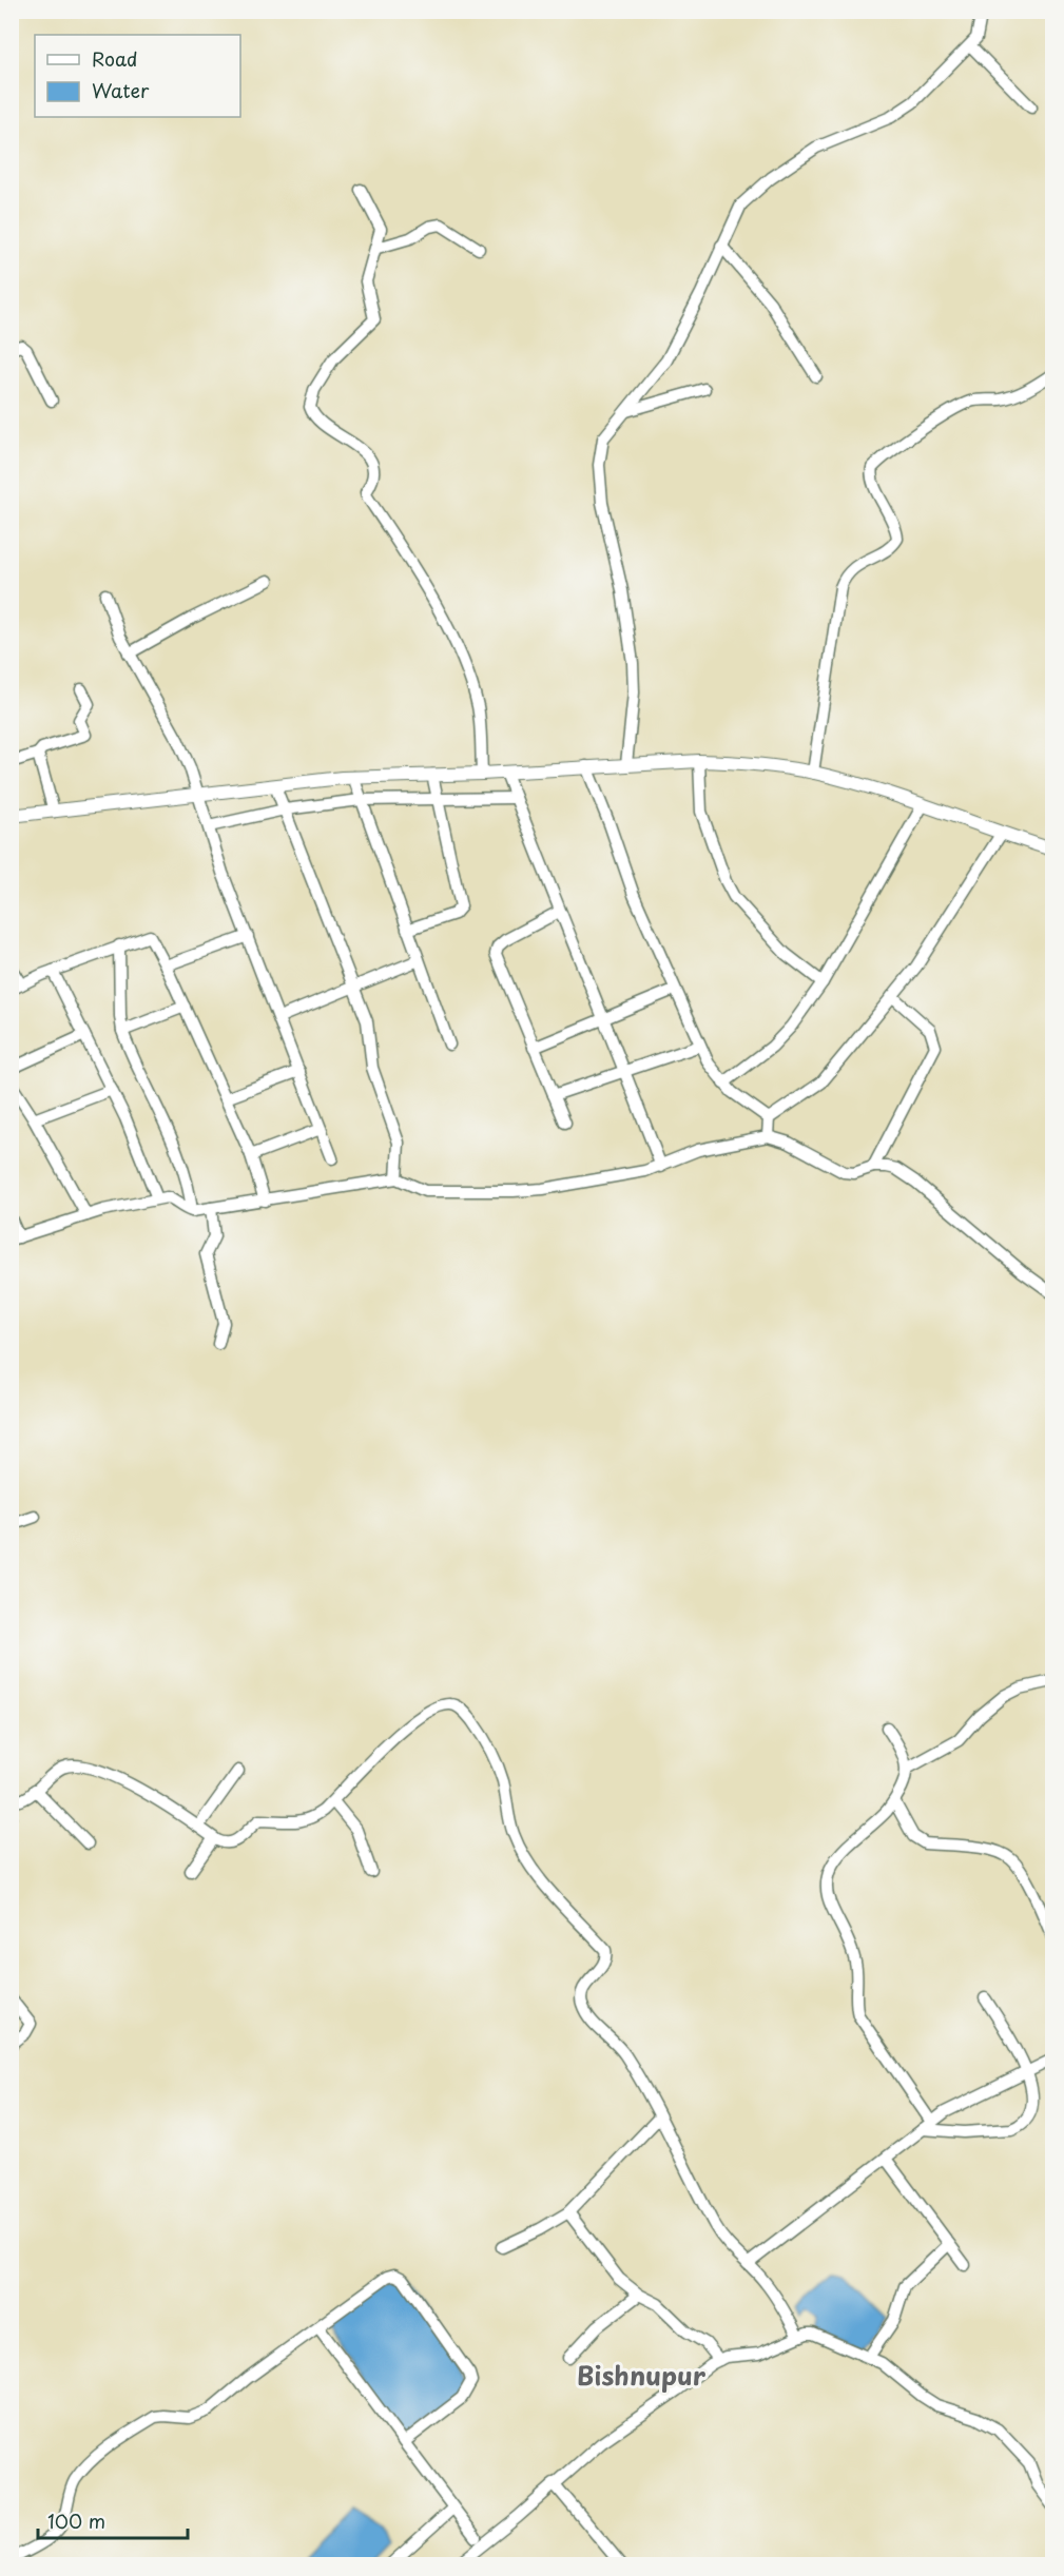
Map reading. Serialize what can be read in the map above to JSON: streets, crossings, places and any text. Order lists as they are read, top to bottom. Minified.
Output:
{"districts":["Bishnupur"],"legend":["Road","Water"],"scale_bar":"100 m"}
